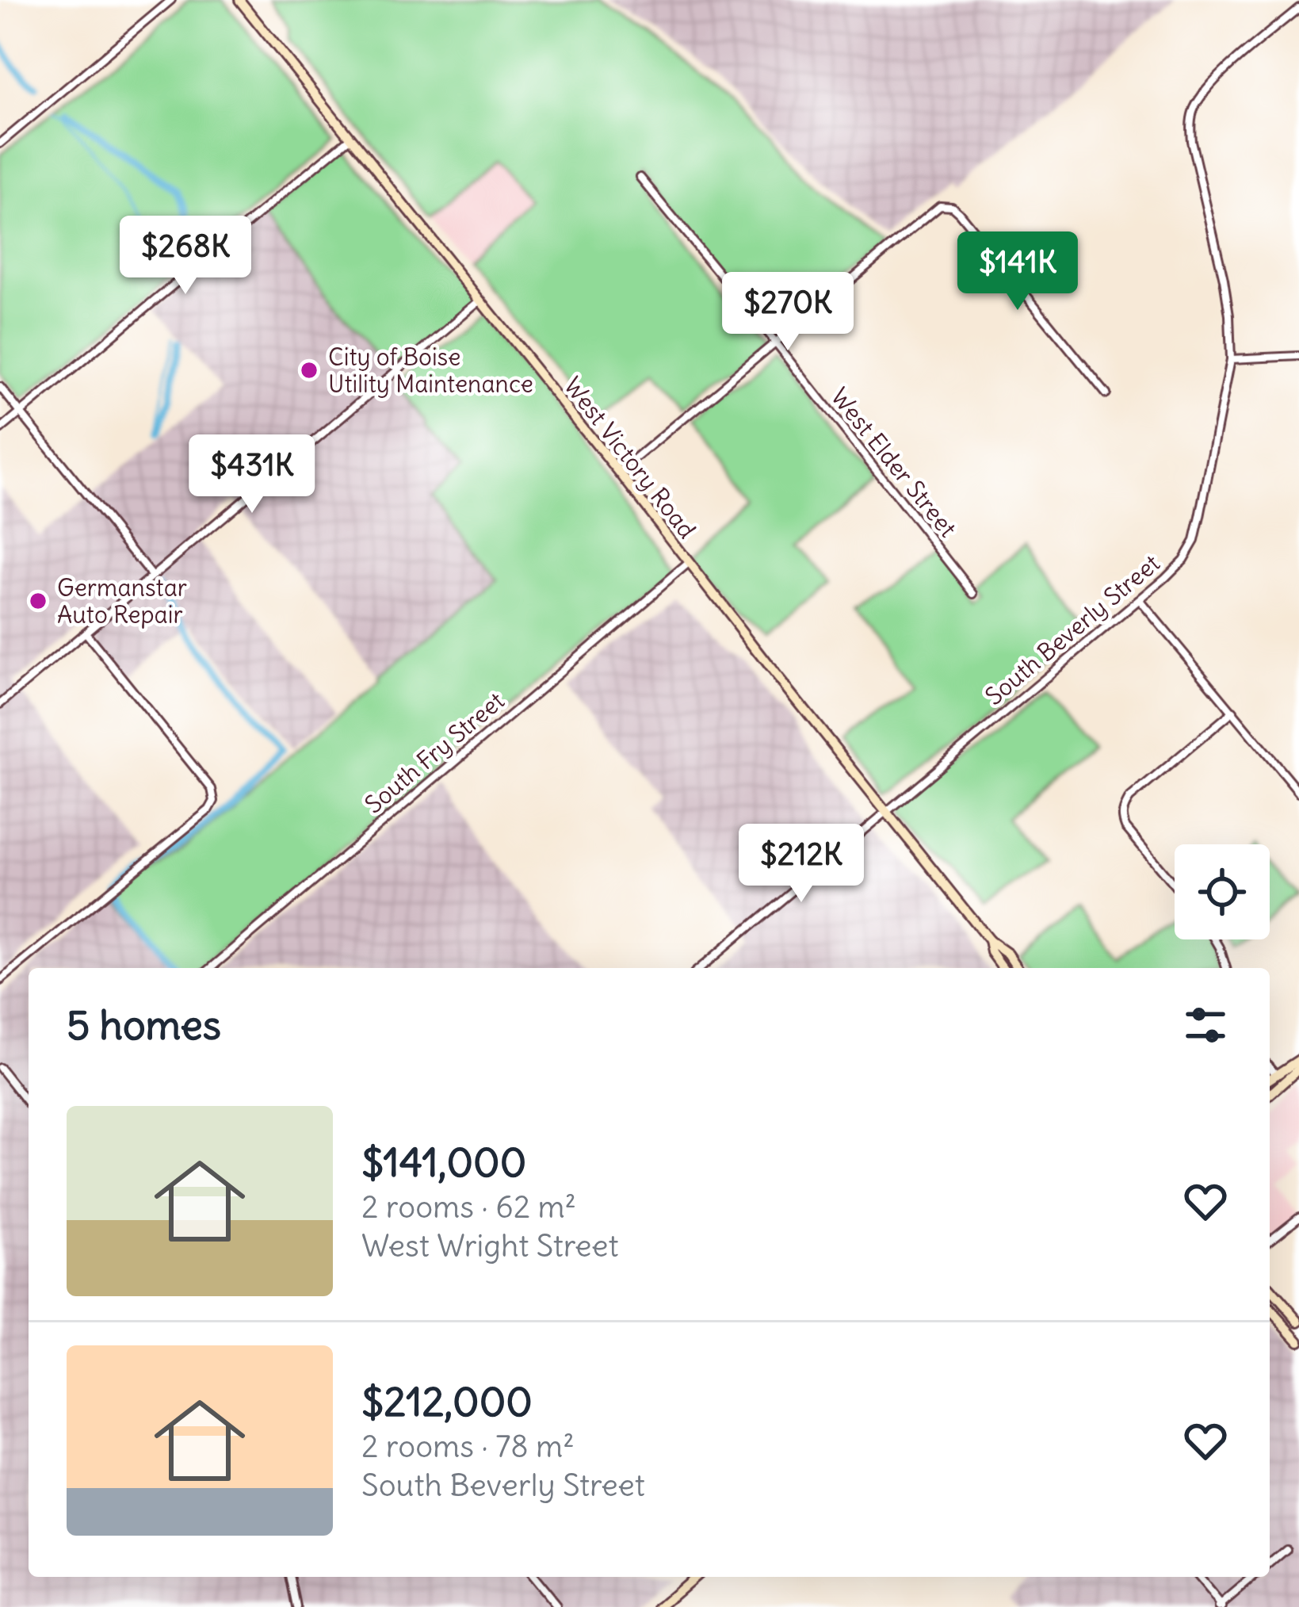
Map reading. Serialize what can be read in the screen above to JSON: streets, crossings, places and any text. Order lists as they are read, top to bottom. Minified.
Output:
{"streets":{"main road":["West Victory Road"],"street":["West Elder Street","South Beverly Street","South Fry Street"]},"crossings":[["West Victory Road","South Beverly Street"],["West Victory Road","South Fry Street"]],"places":["City of Boise Utility Maintenance","Germanstar Auto Repair"],"page":{"price":["$268K","$141K","$270K","$431K","$212K"],"heading":"5 homes","list":[{"name":"$141,000","note":"2 rooms · 62 m² · West Wright Street"},{"name":"$212,000","note":"2 rooms · 78 m² · South Beverly Street"}]}}
